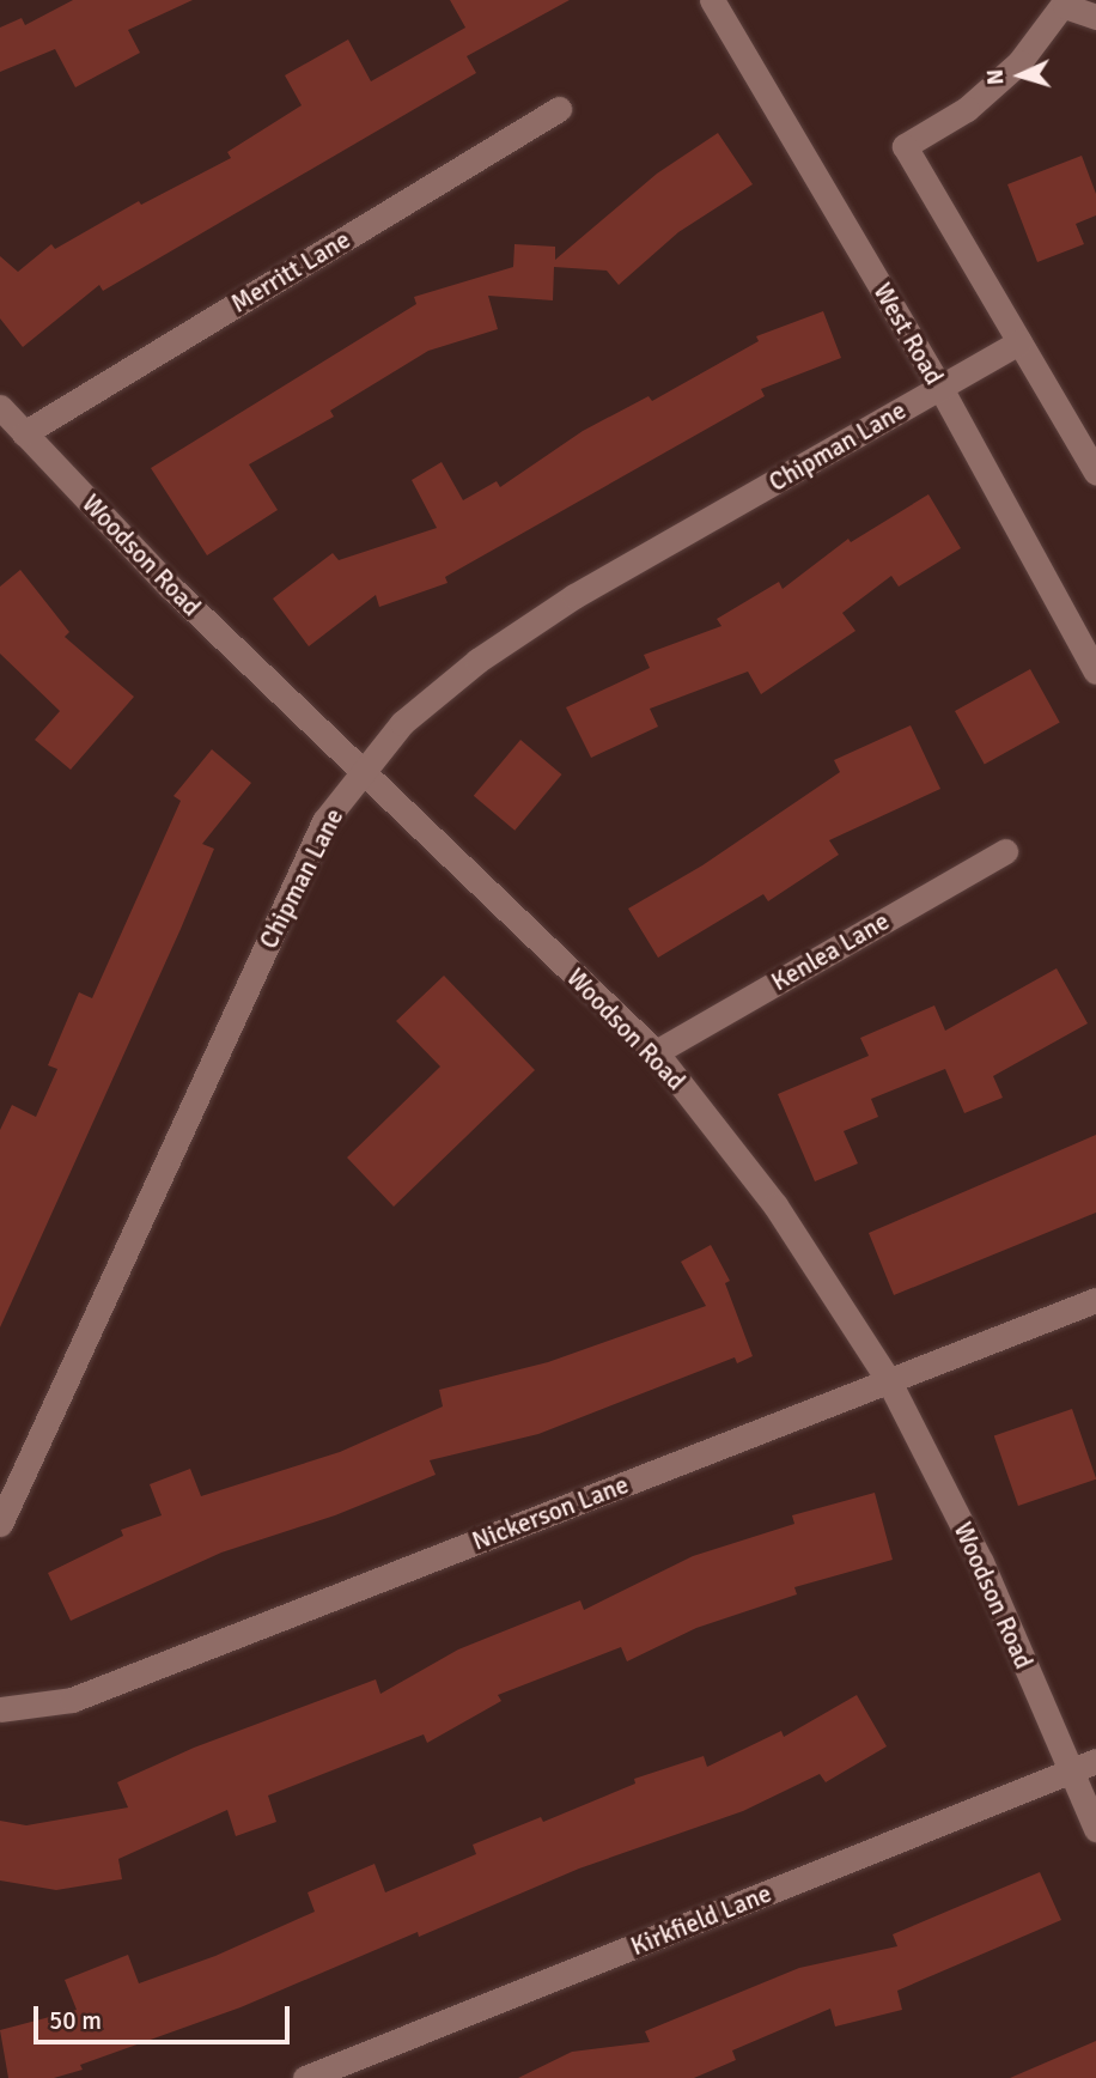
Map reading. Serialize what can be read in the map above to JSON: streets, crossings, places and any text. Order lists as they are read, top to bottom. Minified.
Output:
{"streets":{"street":["Merritt Lane","West Road","Chipman Lane","Woodson Road","Kenlea Lane","Nickerson Lane","Kirkfield Lane"]},"crossings":[["Merritt Lane","Woodson Road"],["West Road","Chipman Lane"],["Chipman Lane","Woodson Road"],["Woodson Road","Kenlea Lane"],["Woodson Road","Nickerson Lane"],["Woodson Road","Kirkfield Lane"]],"scale_bar":"50 m","north":"left"}
